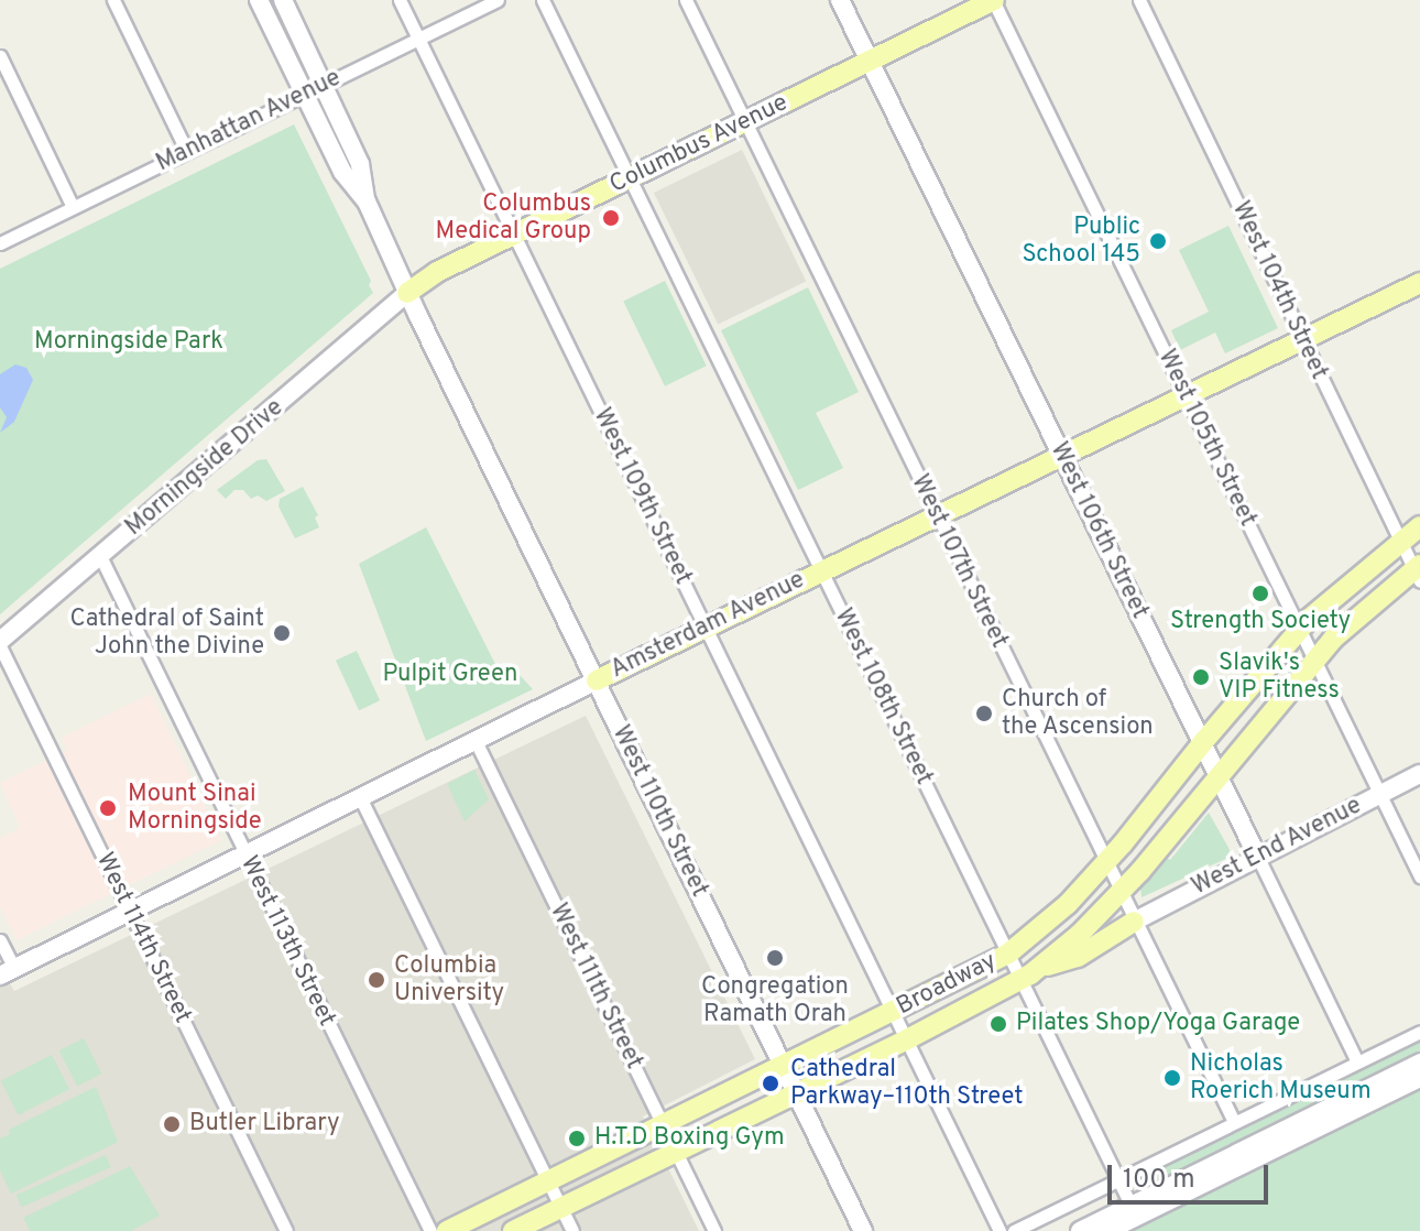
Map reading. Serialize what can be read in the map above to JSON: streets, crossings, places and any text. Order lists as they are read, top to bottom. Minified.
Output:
{"streets":{"main road":["Columbus Avenue","Morningside Drive","West 106th Street","Amsterdam Avenue","West 110th Street","West End Avenue","Broadway"],"street":["Manhattan Avenue","West 104th Street","West 105th Street","West 109th Street","West 107th Street","West 108th Street","West 114th Street","West 113th Street","West 111th Street"]},"crossings":[["Manhattan Avenue","West 109th Street"],["Manhattan Avenue","West 110th Street"],["Columbus Avenue","West 105th Street"],["Columbus Avenue","Morningside Drive"],["Columbus Avenue","West 109th Street"],["Columbus Avenue","West 106th Street"],["Columbus Avenue","West 107th Street"],["Columbus Avenue","West 108th Street"],["Columbus Avenue","West 110th Street"],["West 104th Street","Amsterdam Avenue"],["West 104th Street","Broadway"],["West 105th Street","Amsterdam Avenue"],["West 105th Street","West End Avenue"],["West 105th Street","Broadway"],["Morningside Drive","West 110th Street"],["Morningside Drive","West 114th Street"],["Morningside Drive","West 113th Street"],["West 109th Street","Amsterdam Avenue"],["West 109th Street","Broadway"],["West 106th Street","Amsterdam Avenue"],["West 106th Street","West End Avenue"],["West 106th Street","Broadway"],["West 107th Street","Amsterdam Avenue"],["West 107th Street","West End Avenue"],["West 107th Street","Broadway"],["Amsterdam Avenue","West 108th Street"],["Amsterdam Avenue","West 110th Street"],["Amsterdam Avenue","West 114th Street"],["Amsterdam Avenue","West 113th Street"],["Amsterdam Avenue","West 111th Street"],["West 108th Street","Broadway"],["West 110th Street","Broadway"],["Broadway","West 111th Street"]],"parks":["Morningside Park","Pulpit Green"],"places":["Columbus Medical Group","Public School 145","Strength Society","Cathedral of Saint John the Divine","Slavik's VIP Fitness","Church of the Ascension","Mount Sinai Morningside","Congregation Ramath Orah","Columbia University","Pilates Shop/Yoga Garage","Nicholas Roerich Museum","Cathedral Parkway–110th Street","Butler Library","H.T.D Boxing Gym"],"scale_bar":"100 m"}
